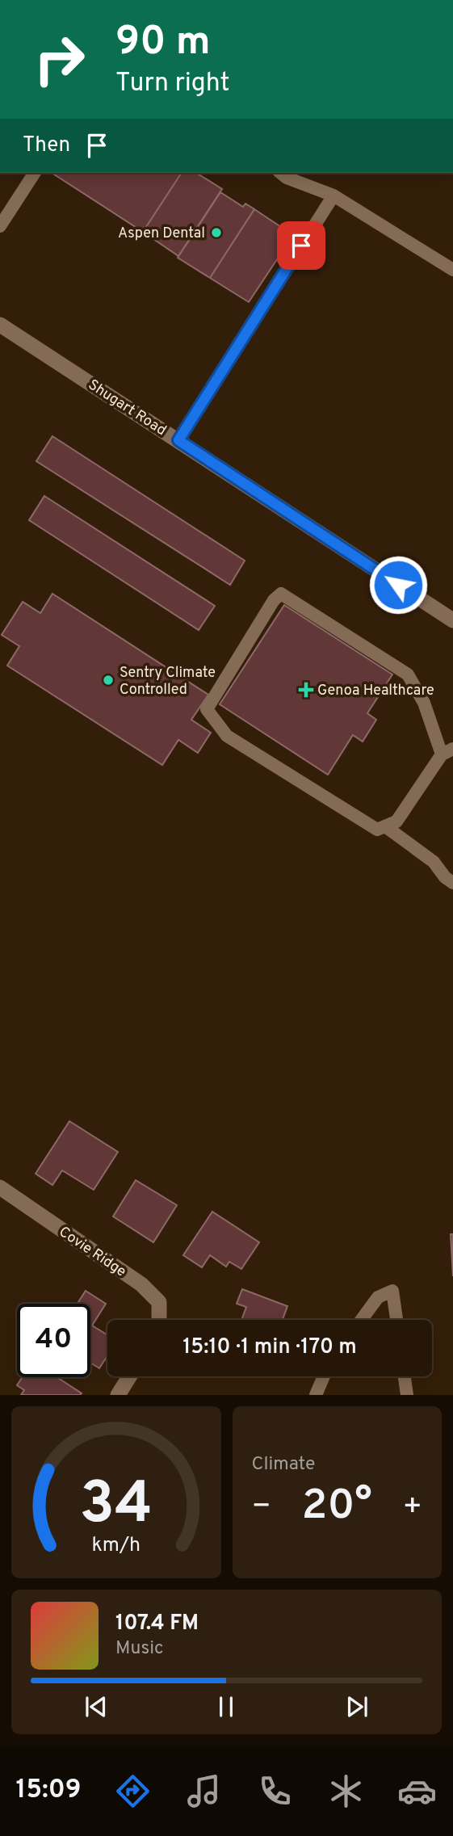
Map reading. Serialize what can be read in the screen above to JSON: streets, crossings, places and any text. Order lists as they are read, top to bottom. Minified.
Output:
{"streets":{"street":["Shugart Road","Covie Ridge"]},"places":{"other":["Aspen Dental","Sentry Climate Controlled"],"health":["Genoa Healthcare"]},"page":{"turn":["90 m","Turn right"],"then":"Then","limit":"40","trip":"15:10 · 1 min · 170 m","tile":"Climate","heat":["−","20°","+"],"song":["107.4 FM","Music"],"tabs":"15:09","gauge":["34","km/h"]}}
